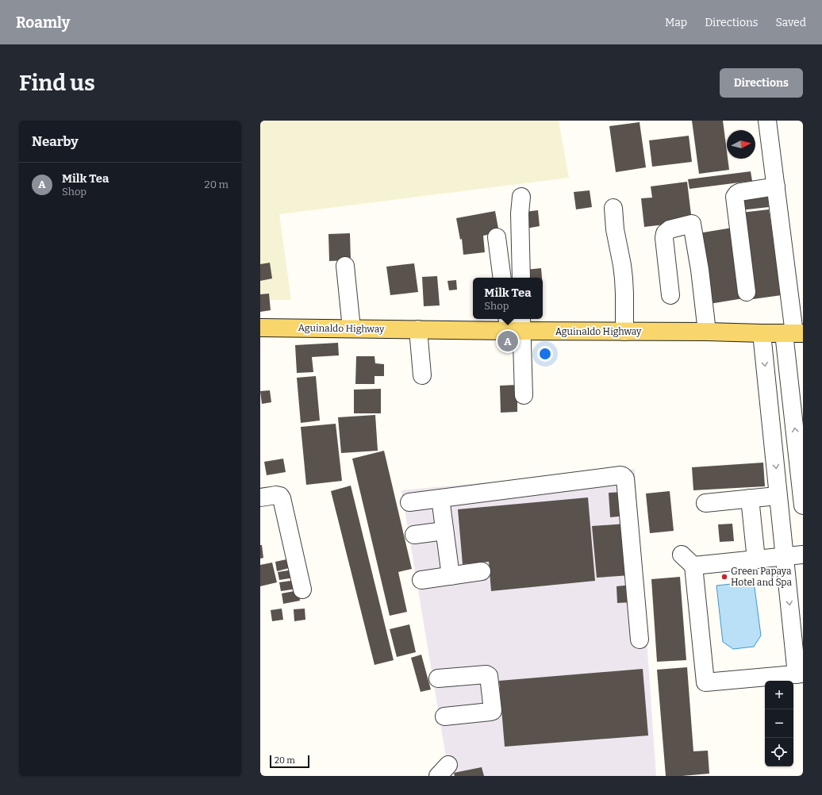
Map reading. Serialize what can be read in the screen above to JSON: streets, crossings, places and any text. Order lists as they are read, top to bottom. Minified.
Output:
{"streets":{"main road":["Aguinaldo Highway"]},"places":["Green Papaya Hotel and Spa"],"scale_bar":"20 m","north":"right","page":{"header":"Roamly","nav":["Map","Directions","Saved"],"buttons":"Directions","title":"Find us","heading":"Nearby","list":[{"mark":"A","name":"Milk Tea","note":"Shop","value":"20 m"}],"popup":["Milk Tea","Shop"],"pins":"A","map_buttons":["+","−"],"scale":"20 m"}}
